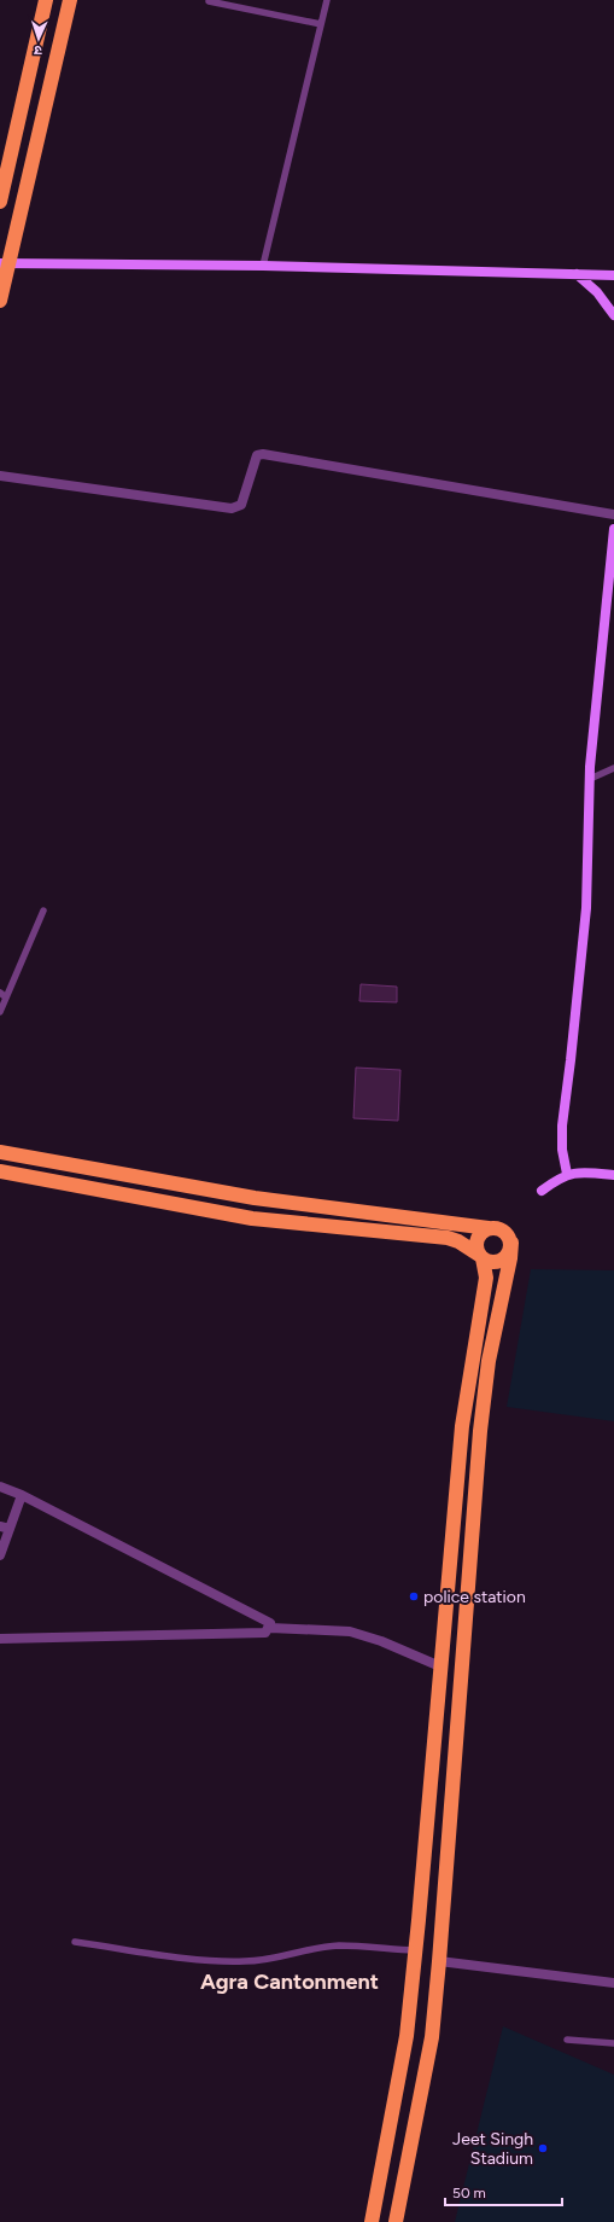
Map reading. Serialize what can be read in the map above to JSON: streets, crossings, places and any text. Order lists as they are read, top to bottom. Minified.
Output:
{"districts":["Agra Cantonment"],"places":["police station","Jeet Singh Stadium"],"scale_bar":"50 m","north":"bottom"}
